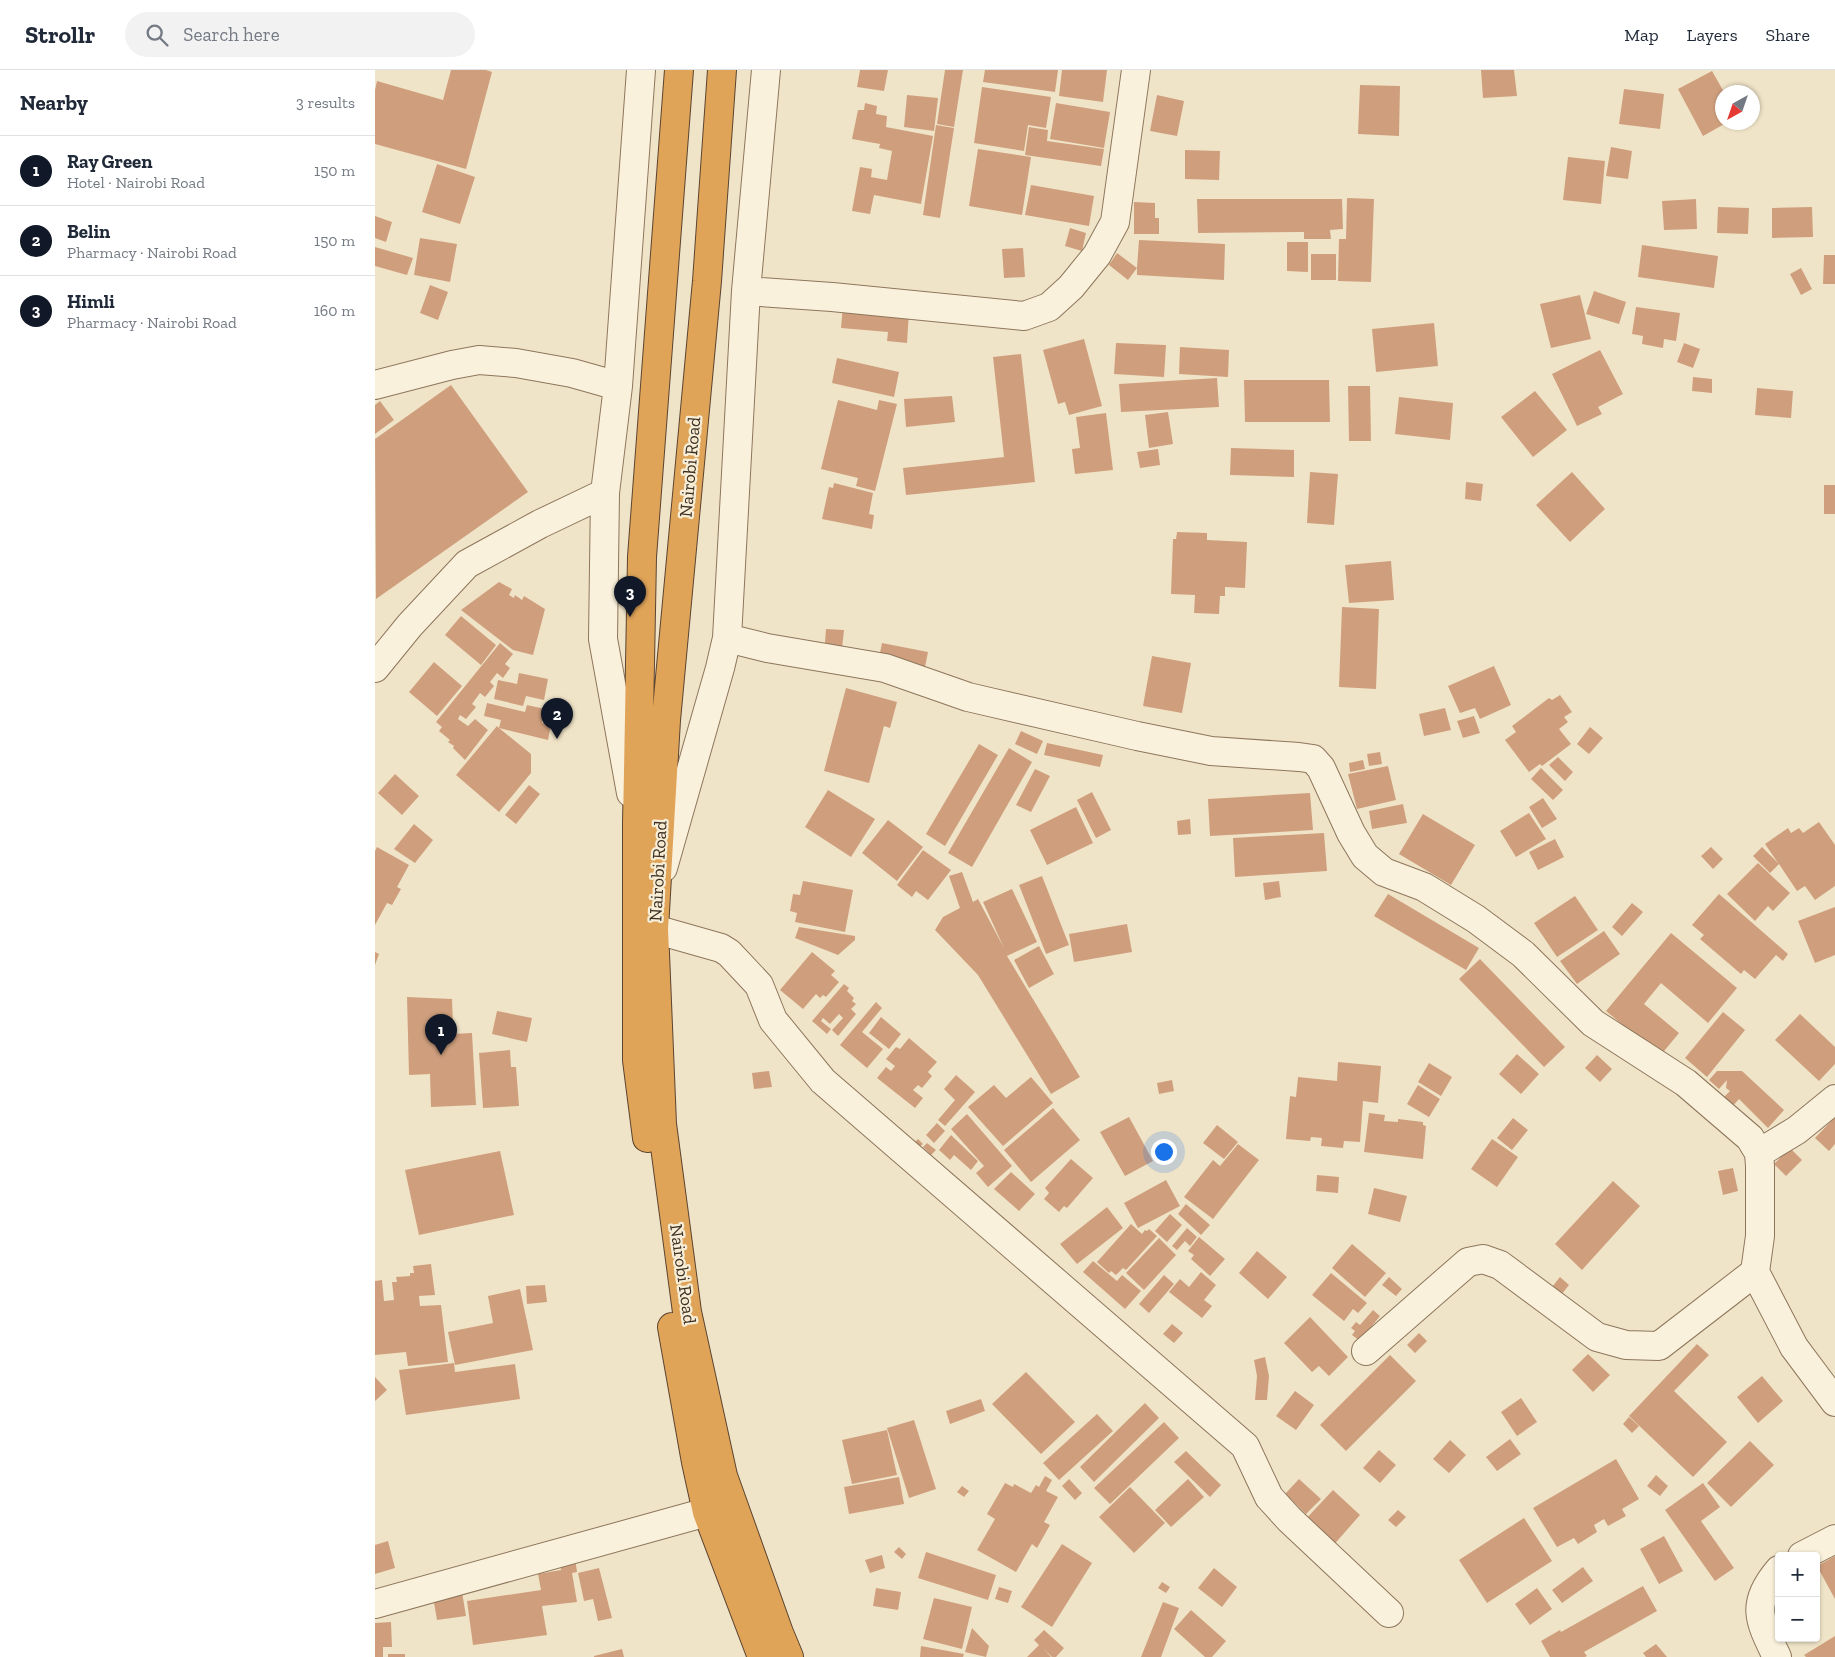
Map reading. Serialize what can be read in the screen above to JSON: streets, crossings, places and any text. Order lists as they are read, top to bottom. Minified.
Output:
{"streets":{"highway":["Nairobi Road"]},"north":"bottom left","page":{"header":"Strollr","search":"Search here","nav":["Map","Layers","Share"],"heading":["Nearby","3 results"],"list":[{"mark":"1","name":"Ray Green","note":"Hotel · Nairobi Road","value":"150 m"},{"mark":"2","name":"Belin","note":"Pharmacy · Nairobi Road","value":"150 m"},{"mark":"3","name":"Himli","note":"Pharmacy · Nairobi Road","value":"160 m"}],"pins":["3","2","1"],"map_buttons":["+","−"]}}
